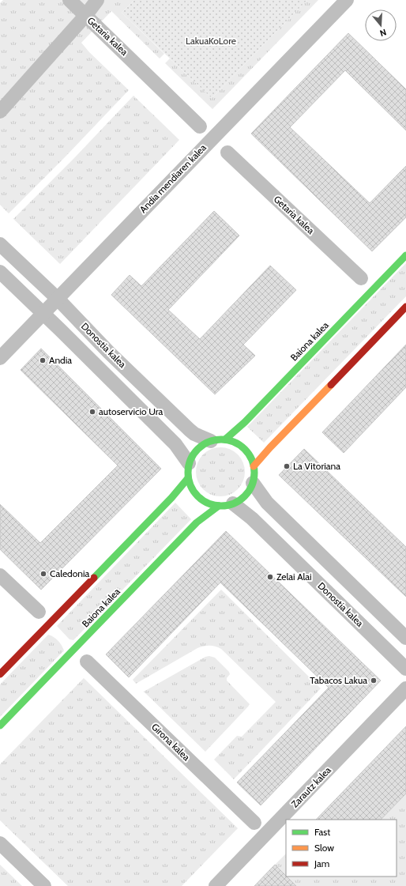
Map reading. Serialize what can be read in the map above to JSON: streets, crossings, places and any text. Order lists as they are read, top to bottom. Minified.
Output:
{"streets":{"street":["Getaria kalea","Andia mendiaren kalea","Baiona kalea","Donostia kalea","Girona kalea","Zarautz kalea"]},"crossings":[["Andia mendiaren kalea","Donostia kalea"],["Baiona kalea","Donostia kalea"]],"parks":["LakuaKoLore"],"places":["Andia","autoservicio Ura","La Vitoriana","Caledonia","Zelai Alai","Tabacos Lakua"],"legend":["Fast","Slow","Jam"],"north":"bottom"}
